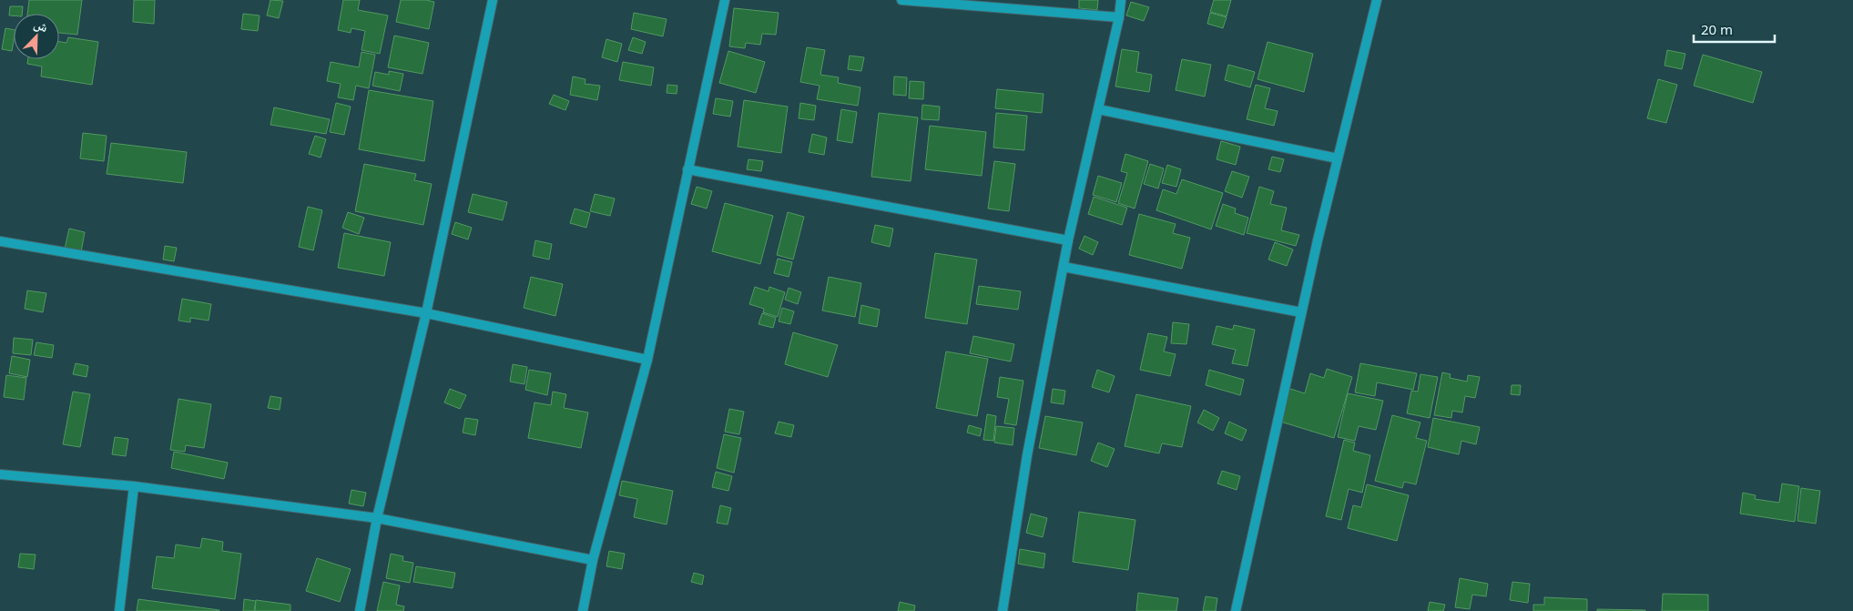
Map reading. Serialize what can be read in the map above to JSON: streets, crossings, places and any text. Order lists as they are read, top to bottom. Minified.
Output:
{"scale_bar":"20 m","north":"top right"}
